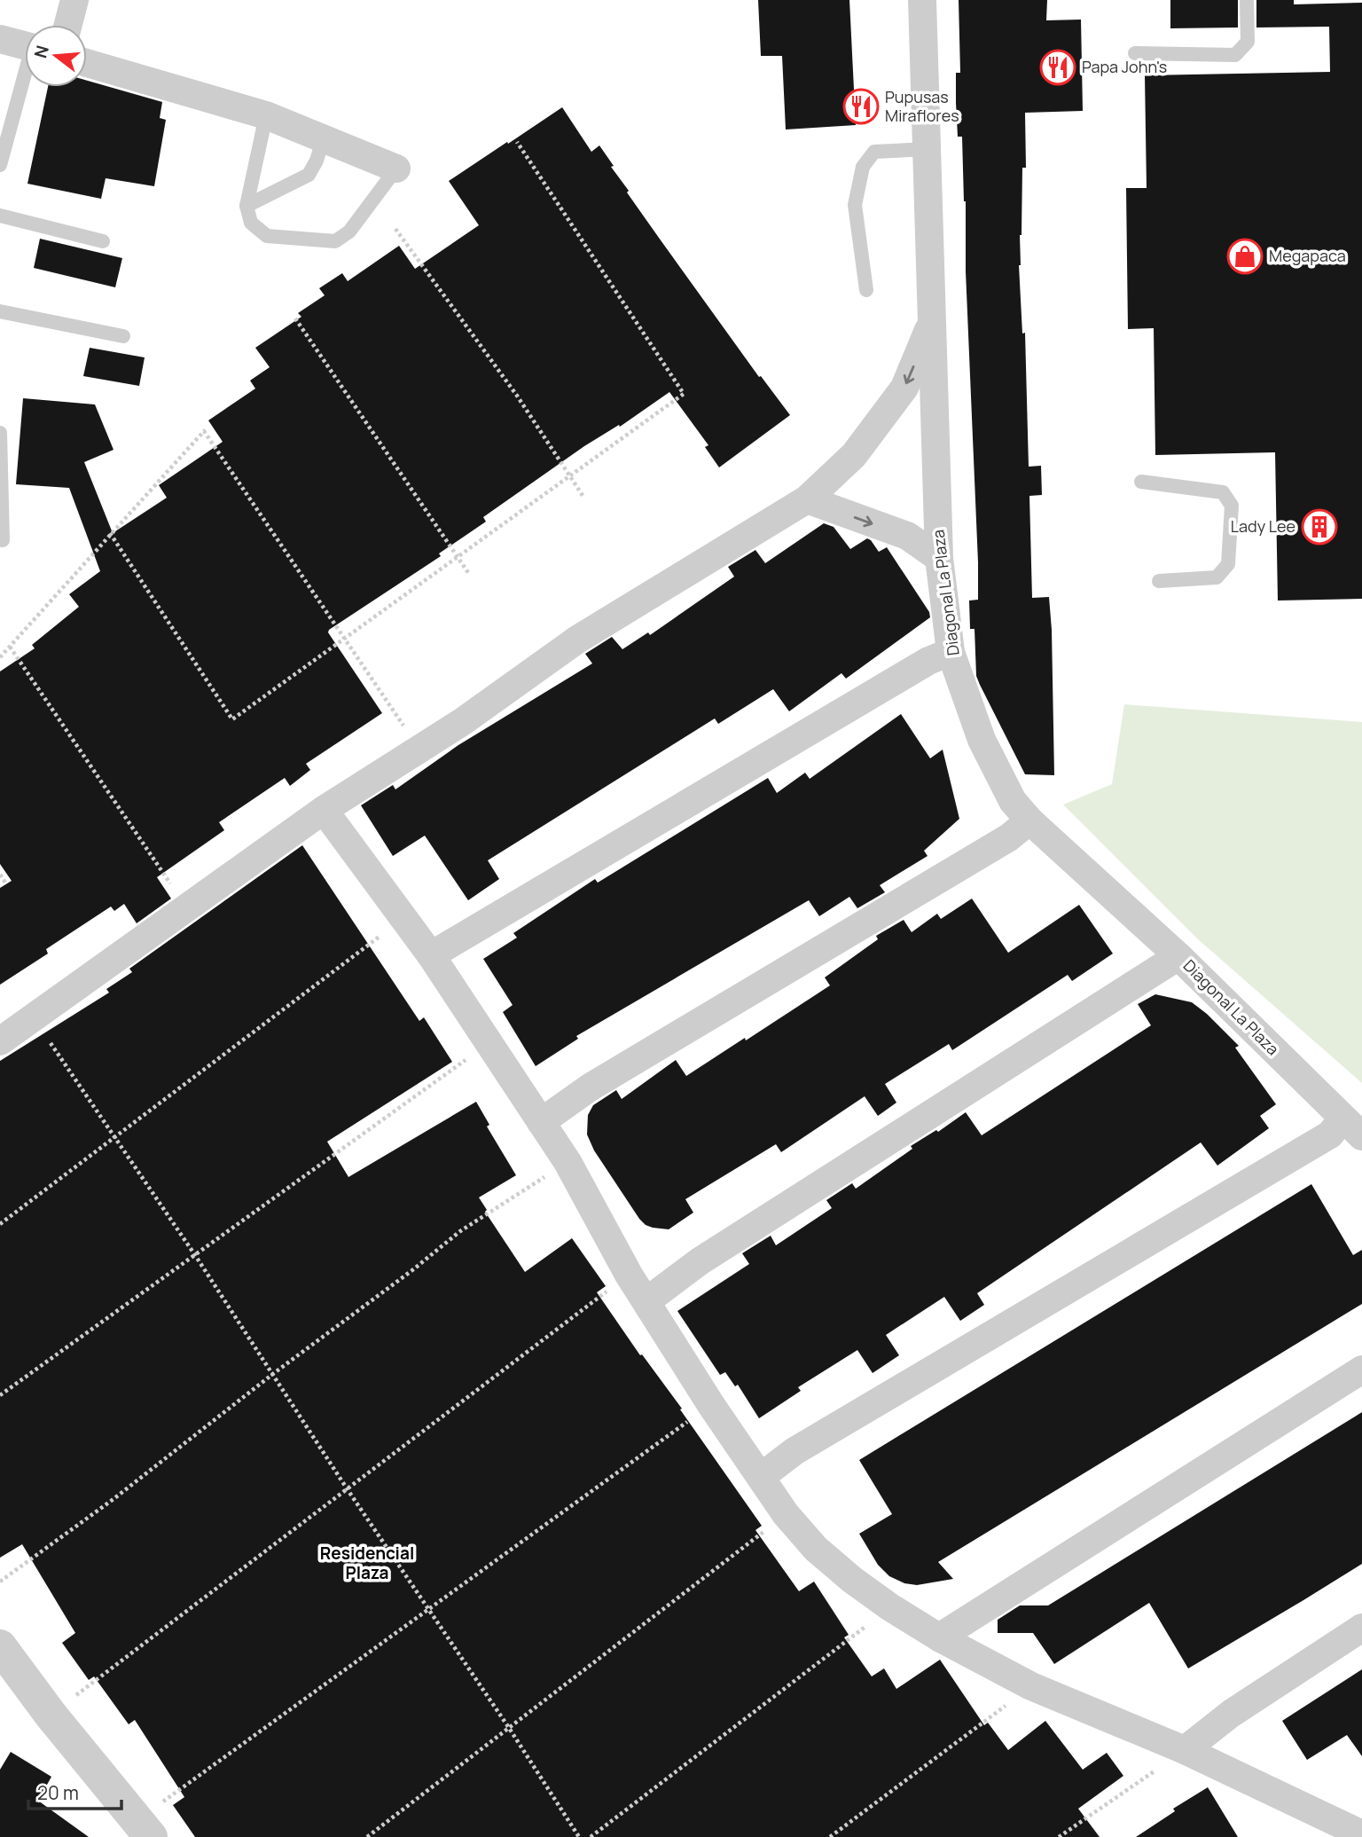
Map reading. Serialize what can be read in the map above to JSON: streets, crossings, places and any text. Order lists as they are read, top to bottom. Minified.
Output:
{"streets":{"street":["Diagonal La Plaza"]},"districts":["Residencial Plaza"],"places":{"restaurant":["Papa John's","Pupusas Miraflores"],"shop":["Megapaca"],"building":["Lady Lee"]},"scale_bar":"20 m","north":"left"}
